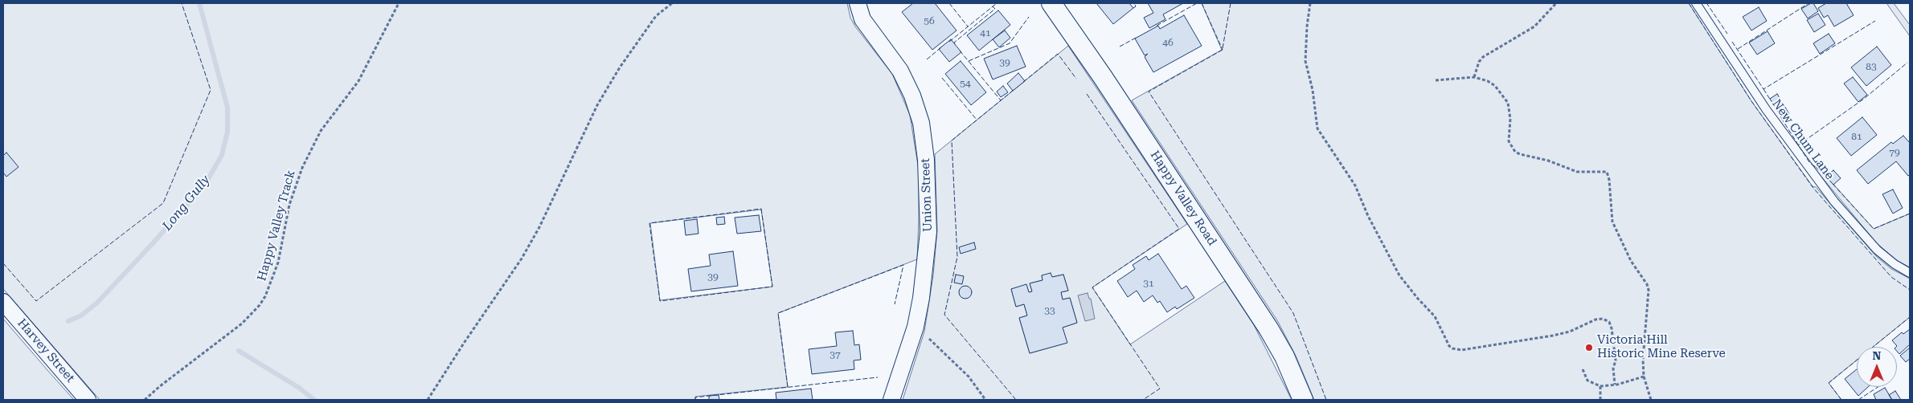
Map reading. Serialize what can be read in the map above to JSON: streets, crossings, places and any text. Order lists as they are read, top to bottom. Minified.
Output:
{"streets":{"street":["Union Street","Happy Valley Road","Harvey Street"],"lane":["New Chum Lane"],"path":["Happy Valley Track"]},"water":["Long Gully"],"places":["Victoria Hill Historic Mine Reserve"],"house_numbers":["56","41","46","39","83","54","81","79","39","31","33","37"],"north":"top"}
